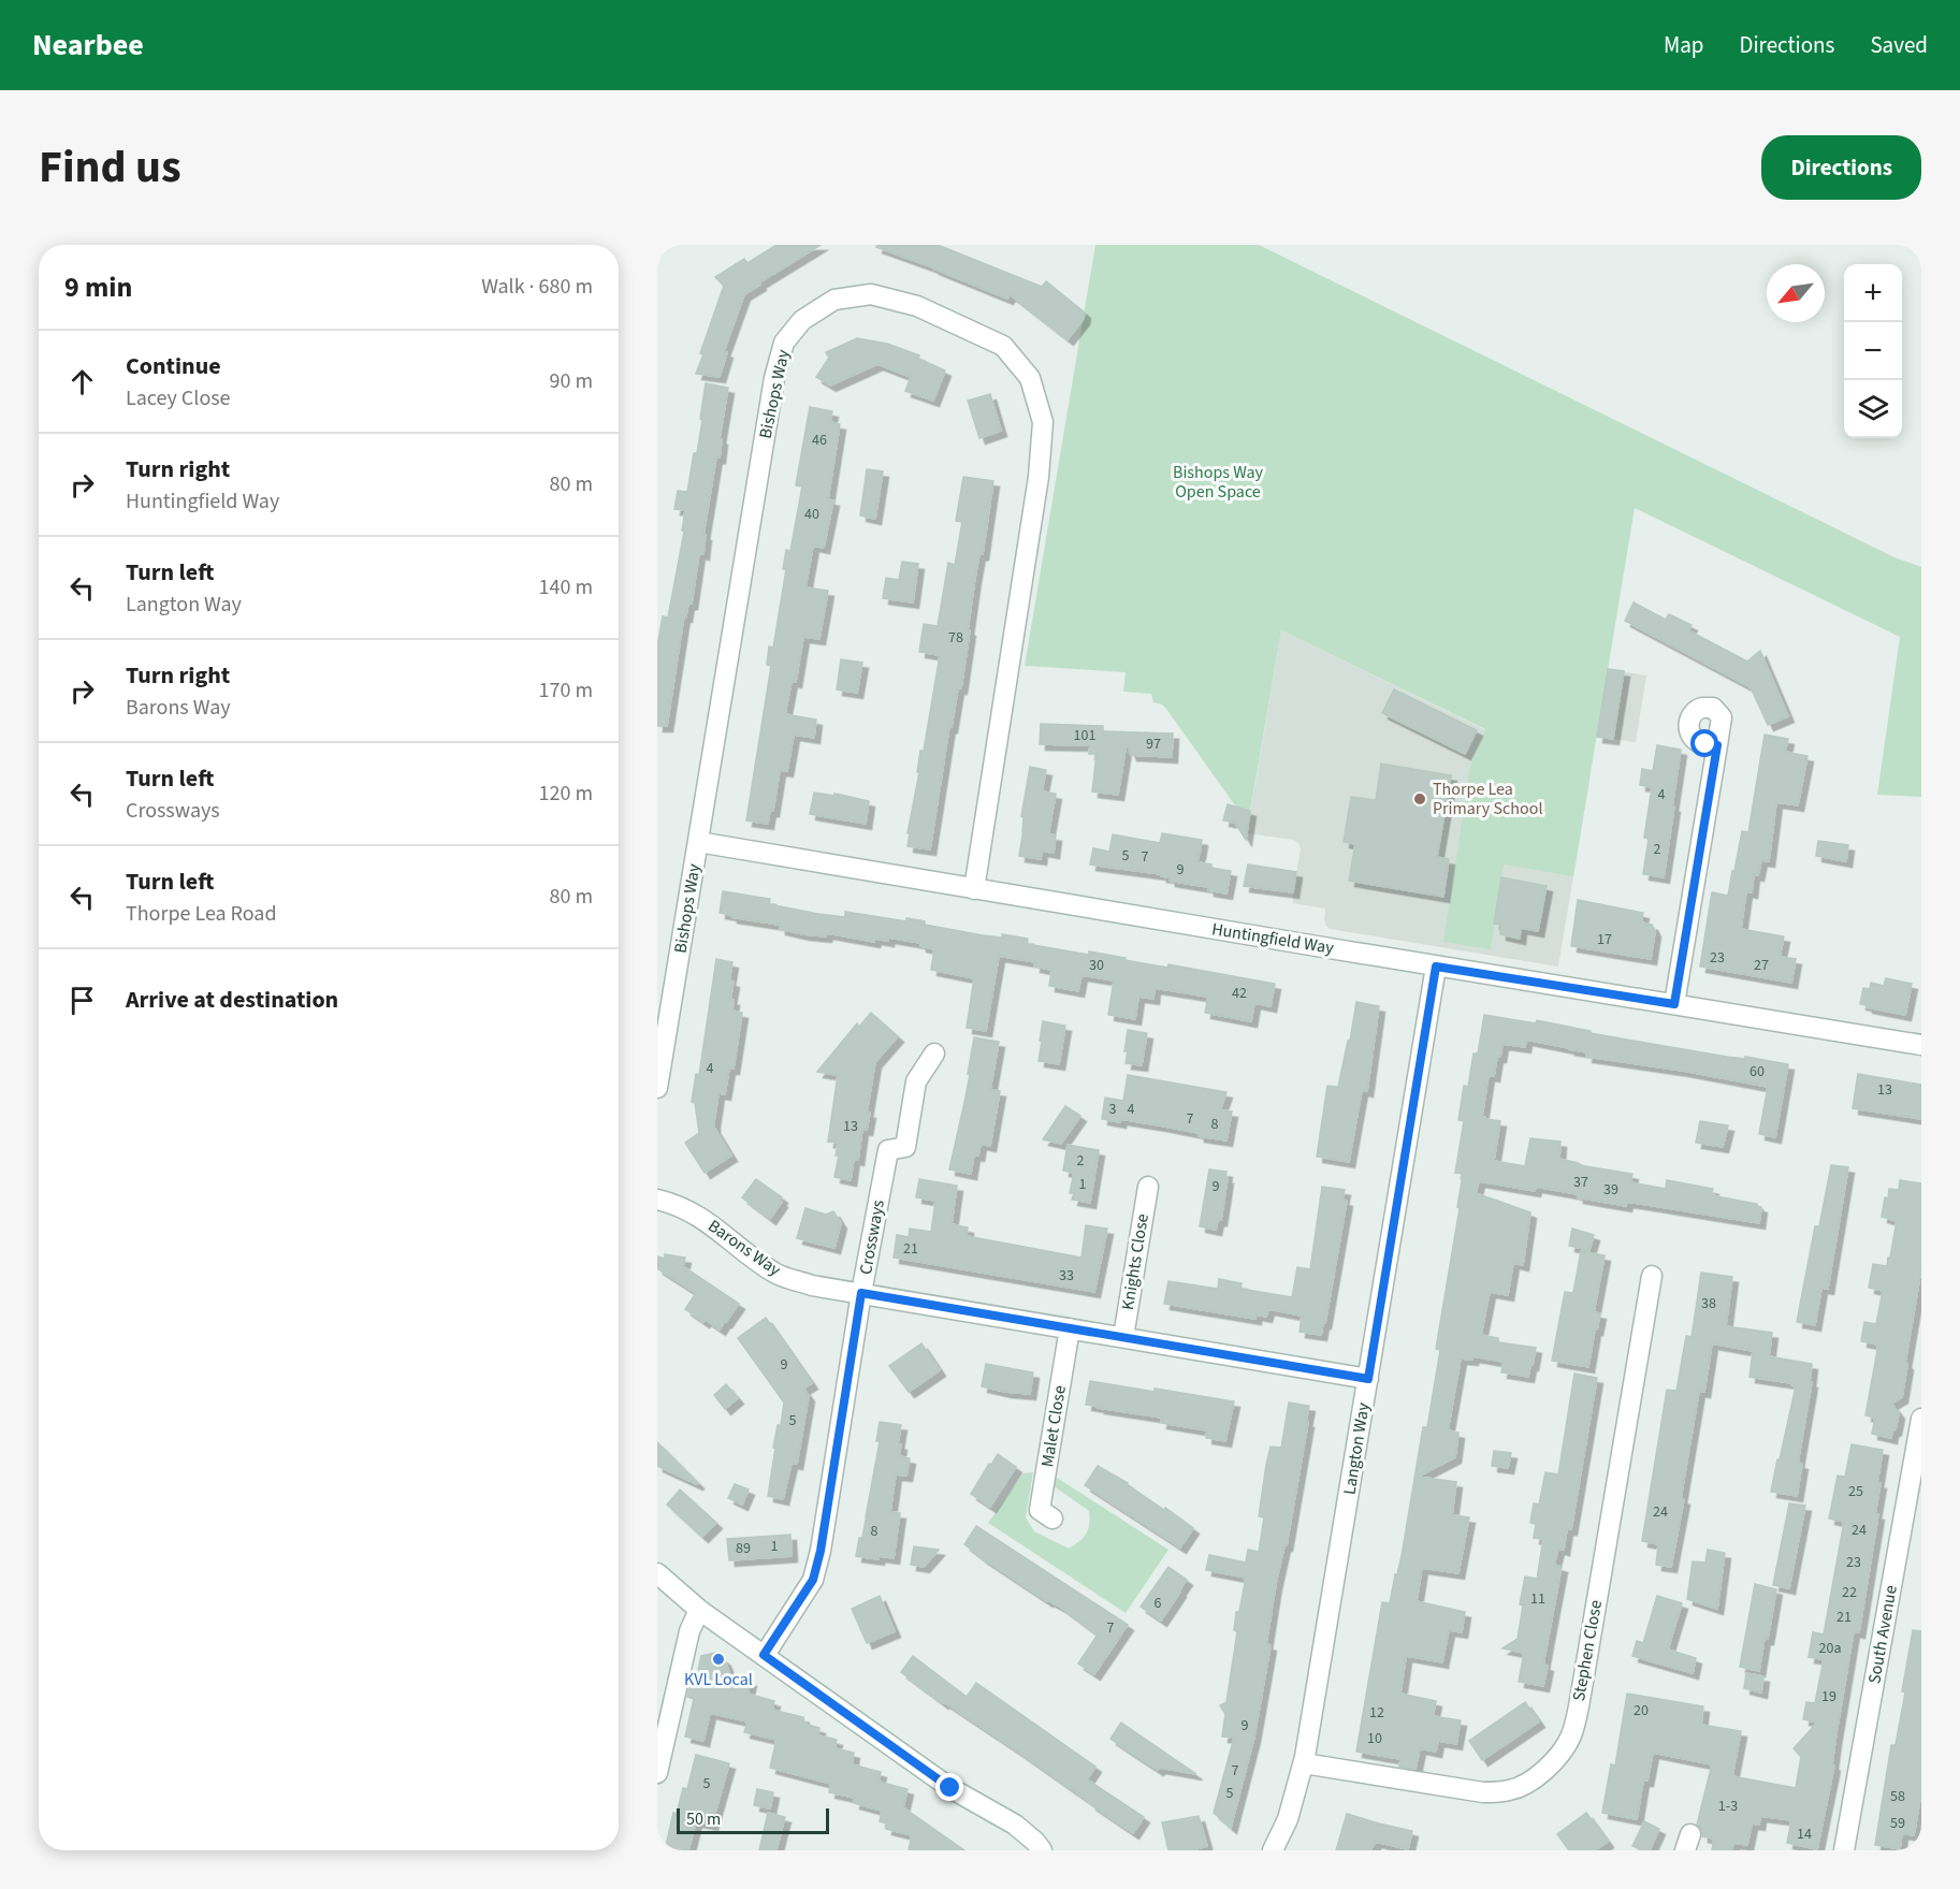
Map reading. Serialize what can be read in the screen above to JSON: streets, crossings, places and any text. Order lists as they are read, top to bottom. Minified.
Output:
{"streets":{"street":["Bishops Way","Huntingfield Way","Crossways","Barons Way","Knights Close","Malet Close","Langton Way","South Avenue","Stephen Close"]},"crossings":[["Bishops Way","Huntingfield Way"],["Huntingfield Way","Langton Way"],["Crossways","Barons Way"],["Barons Way","Knights Close"],["Barons Way","Malet Close"],["Barons Way","Langton Way"],["Langton Way","Stephen Close"]],"parks":["Bishops Way Open Space"],"places":["Thorpe Lea Primary School","KVL Local"],"house_numbers":["46","40","78","101","97","4","2","5","7","9","17","23","30","27","42","4","60","13","3","4","7","8","13","2","37","1","9","39","21","33","38","9","5","25","24","24","8","1","89","23","22","11","6","21","7","20a","19","20","12","9","10","7","5","5","58","1-3","59","14"],"scale_bar":"50 m","north":"bottom left","page":{"header":"Nearbee","nav":["Map","Directions","Saved"],"title":"Find us","buttons":"Directions","heading":["9 min","Walk · 680 m"],"map_buttons":["+","−"],"list":[["Continue","Lacey Close","90 m"],["Turn right","Huntingfield Way","80 m"],["Turn left","Langton Way","140 m"],["Turn right","Barons Way","170 m"],["Turn left","Crossways","120 m"],["Turn left","Thorpe Lea Road","80 m"],"Arrive at destination"],"scale":"50 m"}}
